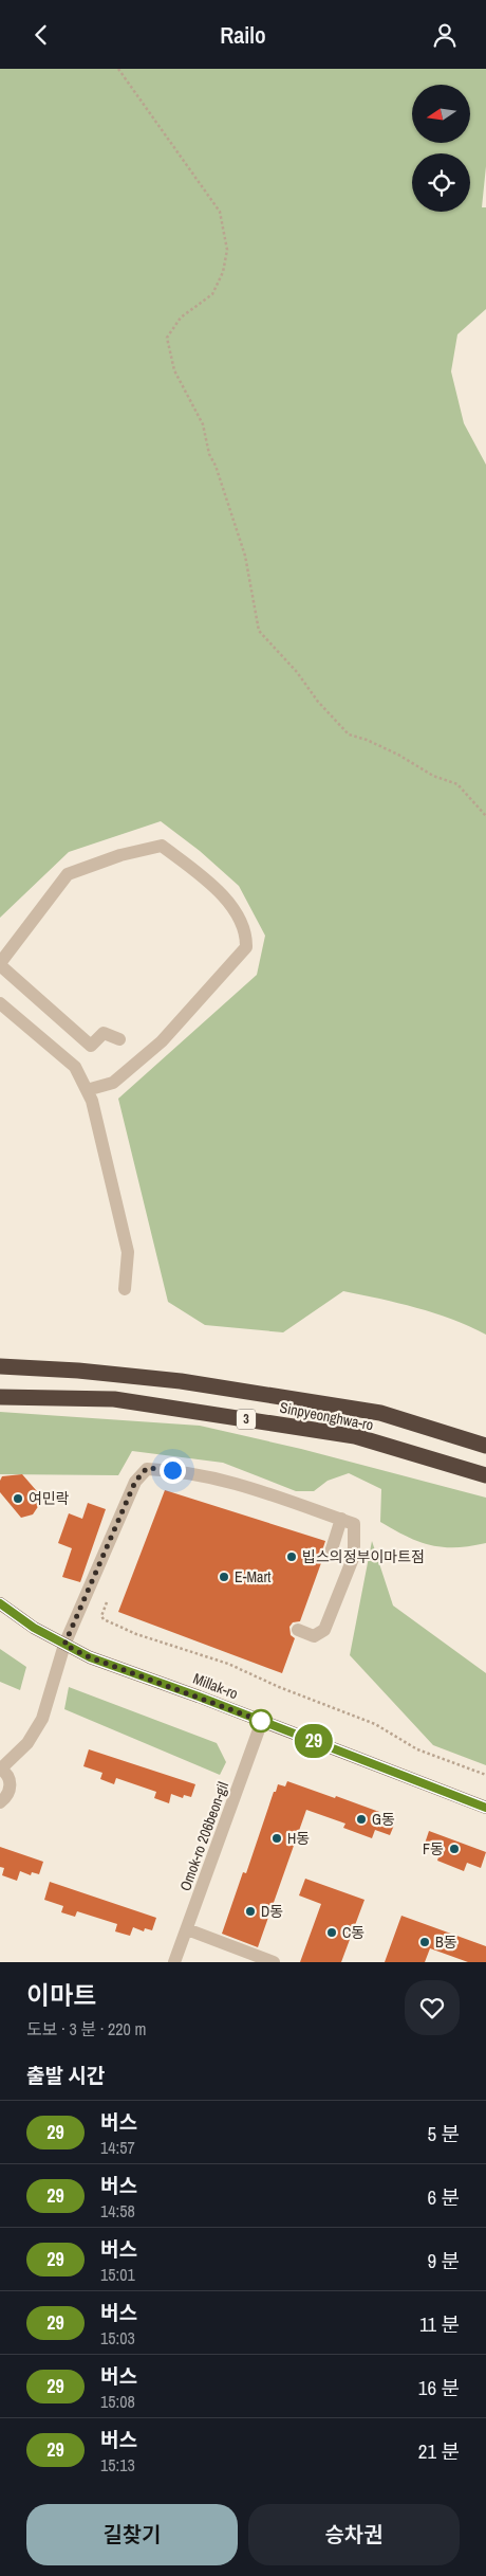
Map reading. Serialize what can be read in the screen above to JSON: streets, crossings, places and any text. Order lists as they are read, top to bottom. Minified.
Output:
{"streets":{"highway":["Sinpyeonghwa-ro","3"],"main road":["Millak-ro"],"street":["Omok-ro 206beon-gil"]},"crossings":[["Millak-ro","Omok-ro 206beon-gil"]],"places":["여민락","빕스의정부이마트점","E-Mart","G동","H동","F동","D동","C동","B동"],"lines":["bus line 29"],"north":"left","page":{"header":"Railo","on_map":"29","heading":[["이마트","도보 · 3 분 · 220 m"],"출발 시간"],"list":[{"mark":"29","name":"버스","note":"14:57","value":"5 분"},{"mark":"29","name":"버스","note":"14:58","value":"6 분"},{"mark":"29","name":"버스","note":"15:01","value":"9 분"},{"mark":"29","name":"버스","note":"15:03","value":"11 분"},{"mark":"29","name":"버스","note":"15:08","value":"16 분"},{"mark":"29","name":"버스","note":"15:13","value":"21 분"}],"buttons":["길찾기","승차권"]}}
